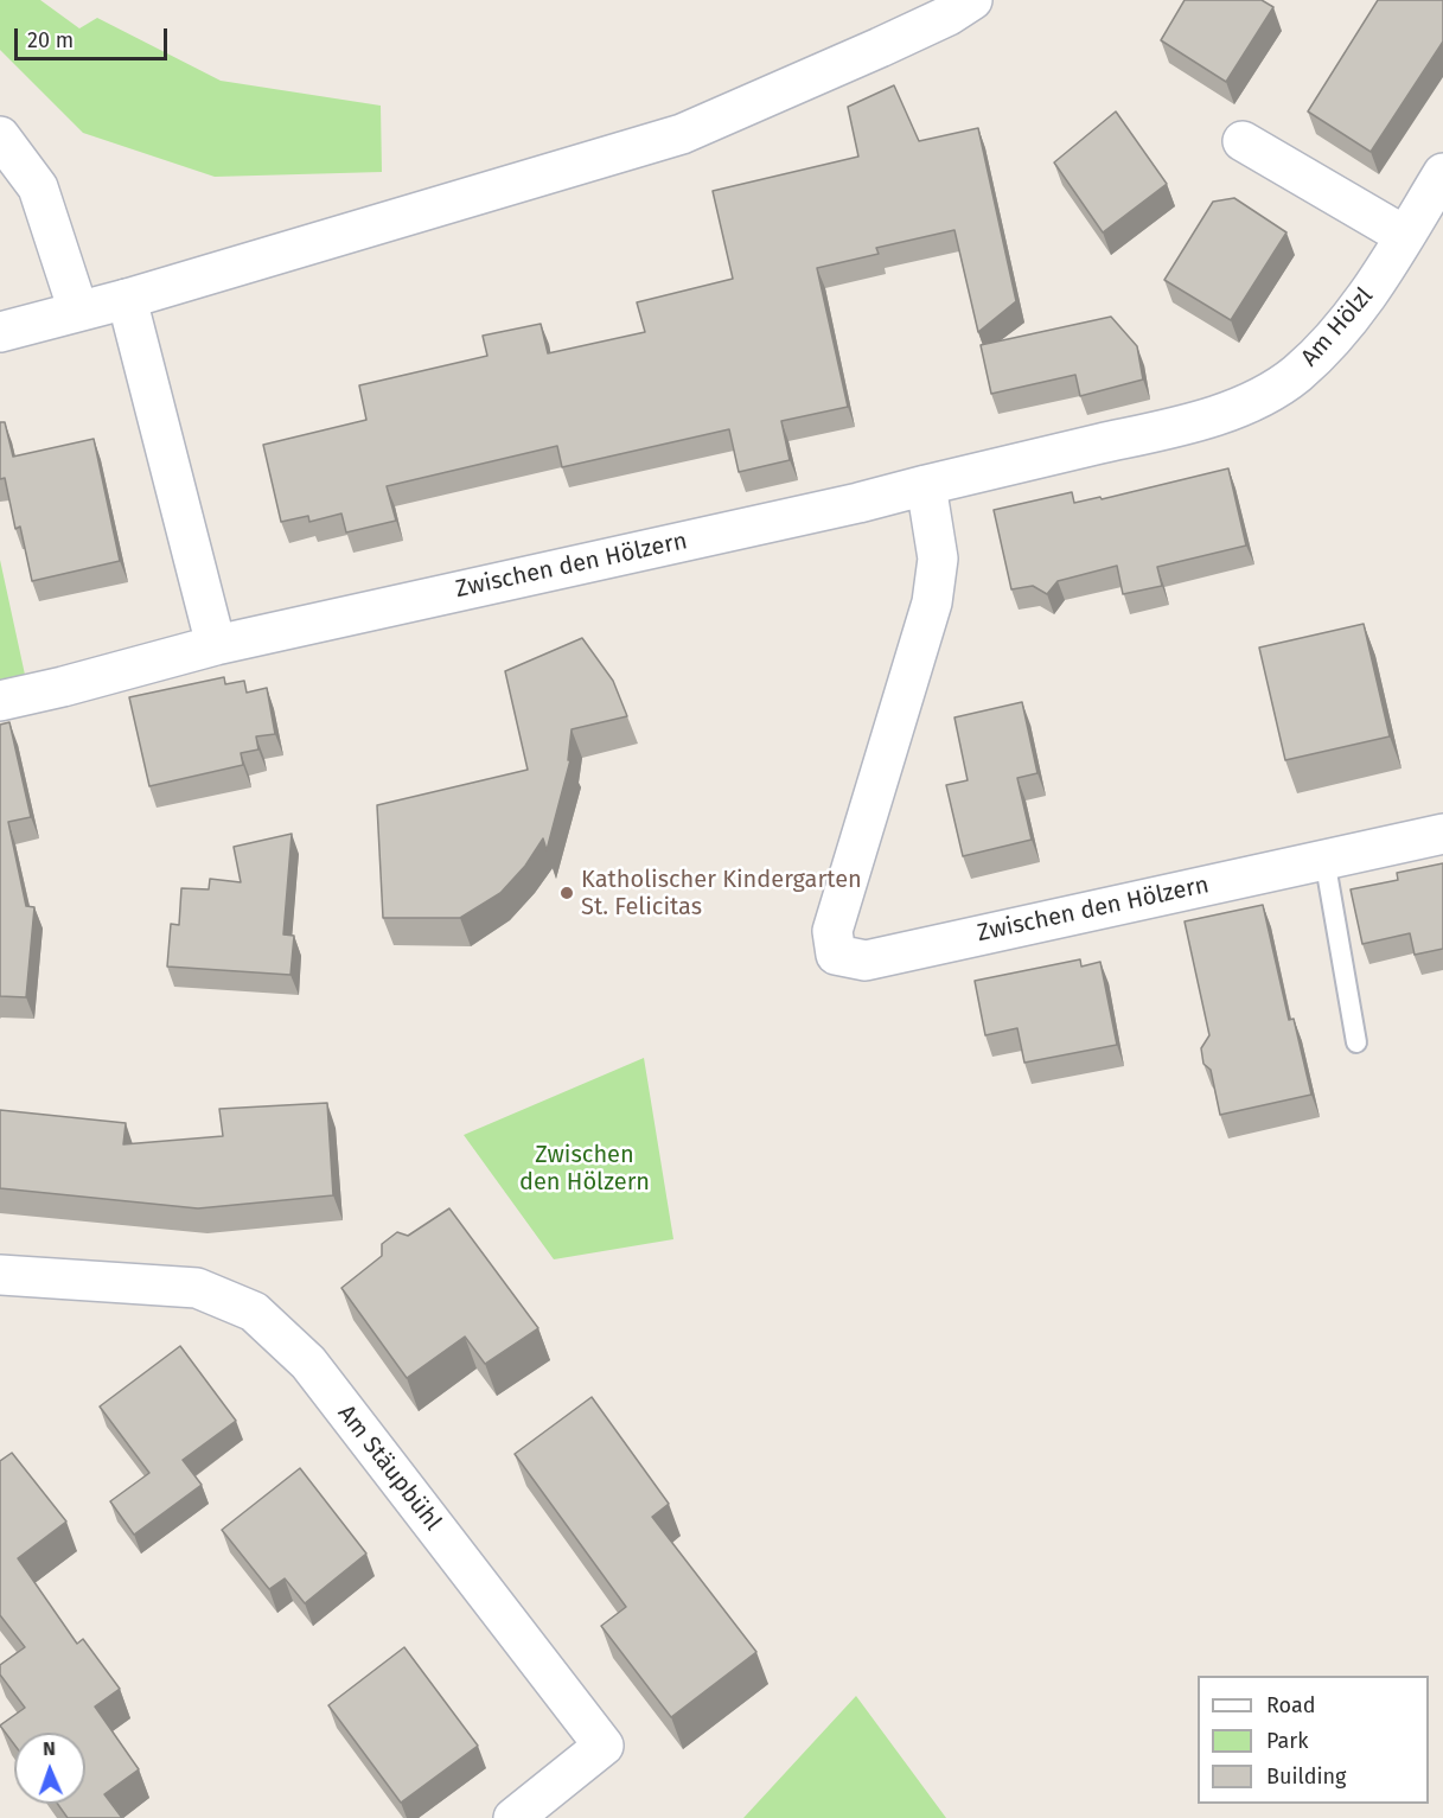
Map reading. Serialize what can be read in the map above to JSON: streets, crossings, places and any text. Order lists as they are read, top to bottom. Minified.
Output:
{"streets":{"street":["Am Hölzl","Zwischen den Hölzern","Am Stäupbühl"]},"crossings":[["Am Hölzl","Zwischen den Hölzern"]],"parks":["Zwischen den Hölzern"],"places":["Katholischer Kindergarten St. Felicitas"],"legend":["Road","Park","Building"],"scale_bar":"20 m","north":"top"}
